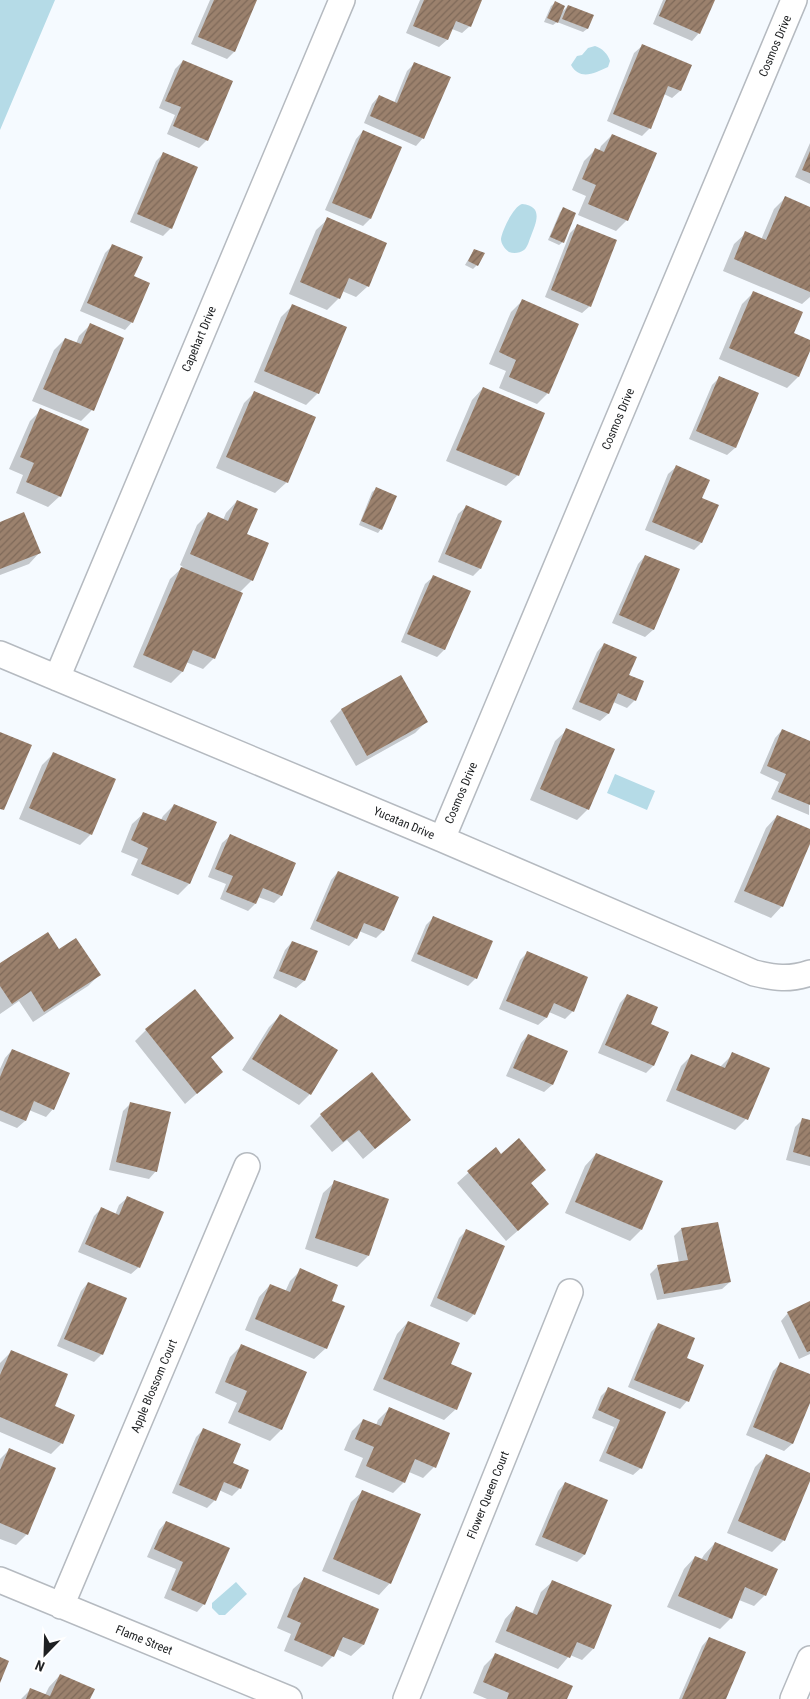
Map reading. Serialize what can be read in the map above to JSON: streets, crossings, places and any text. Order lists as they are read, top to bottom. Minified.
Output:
{"streets":{"street":["Cosmos Drive","Capehart Drive","Yucatan Drive","Apple Blossom Court","Flower Queen Court","Flame Street"]},"crossings":[["Cosmos Drive","Yucatan Drive"],["Capehart Drive","Yucatan Drive"],["Apple Blossom Court","Flame Street"]],"north":"bottom left"}
